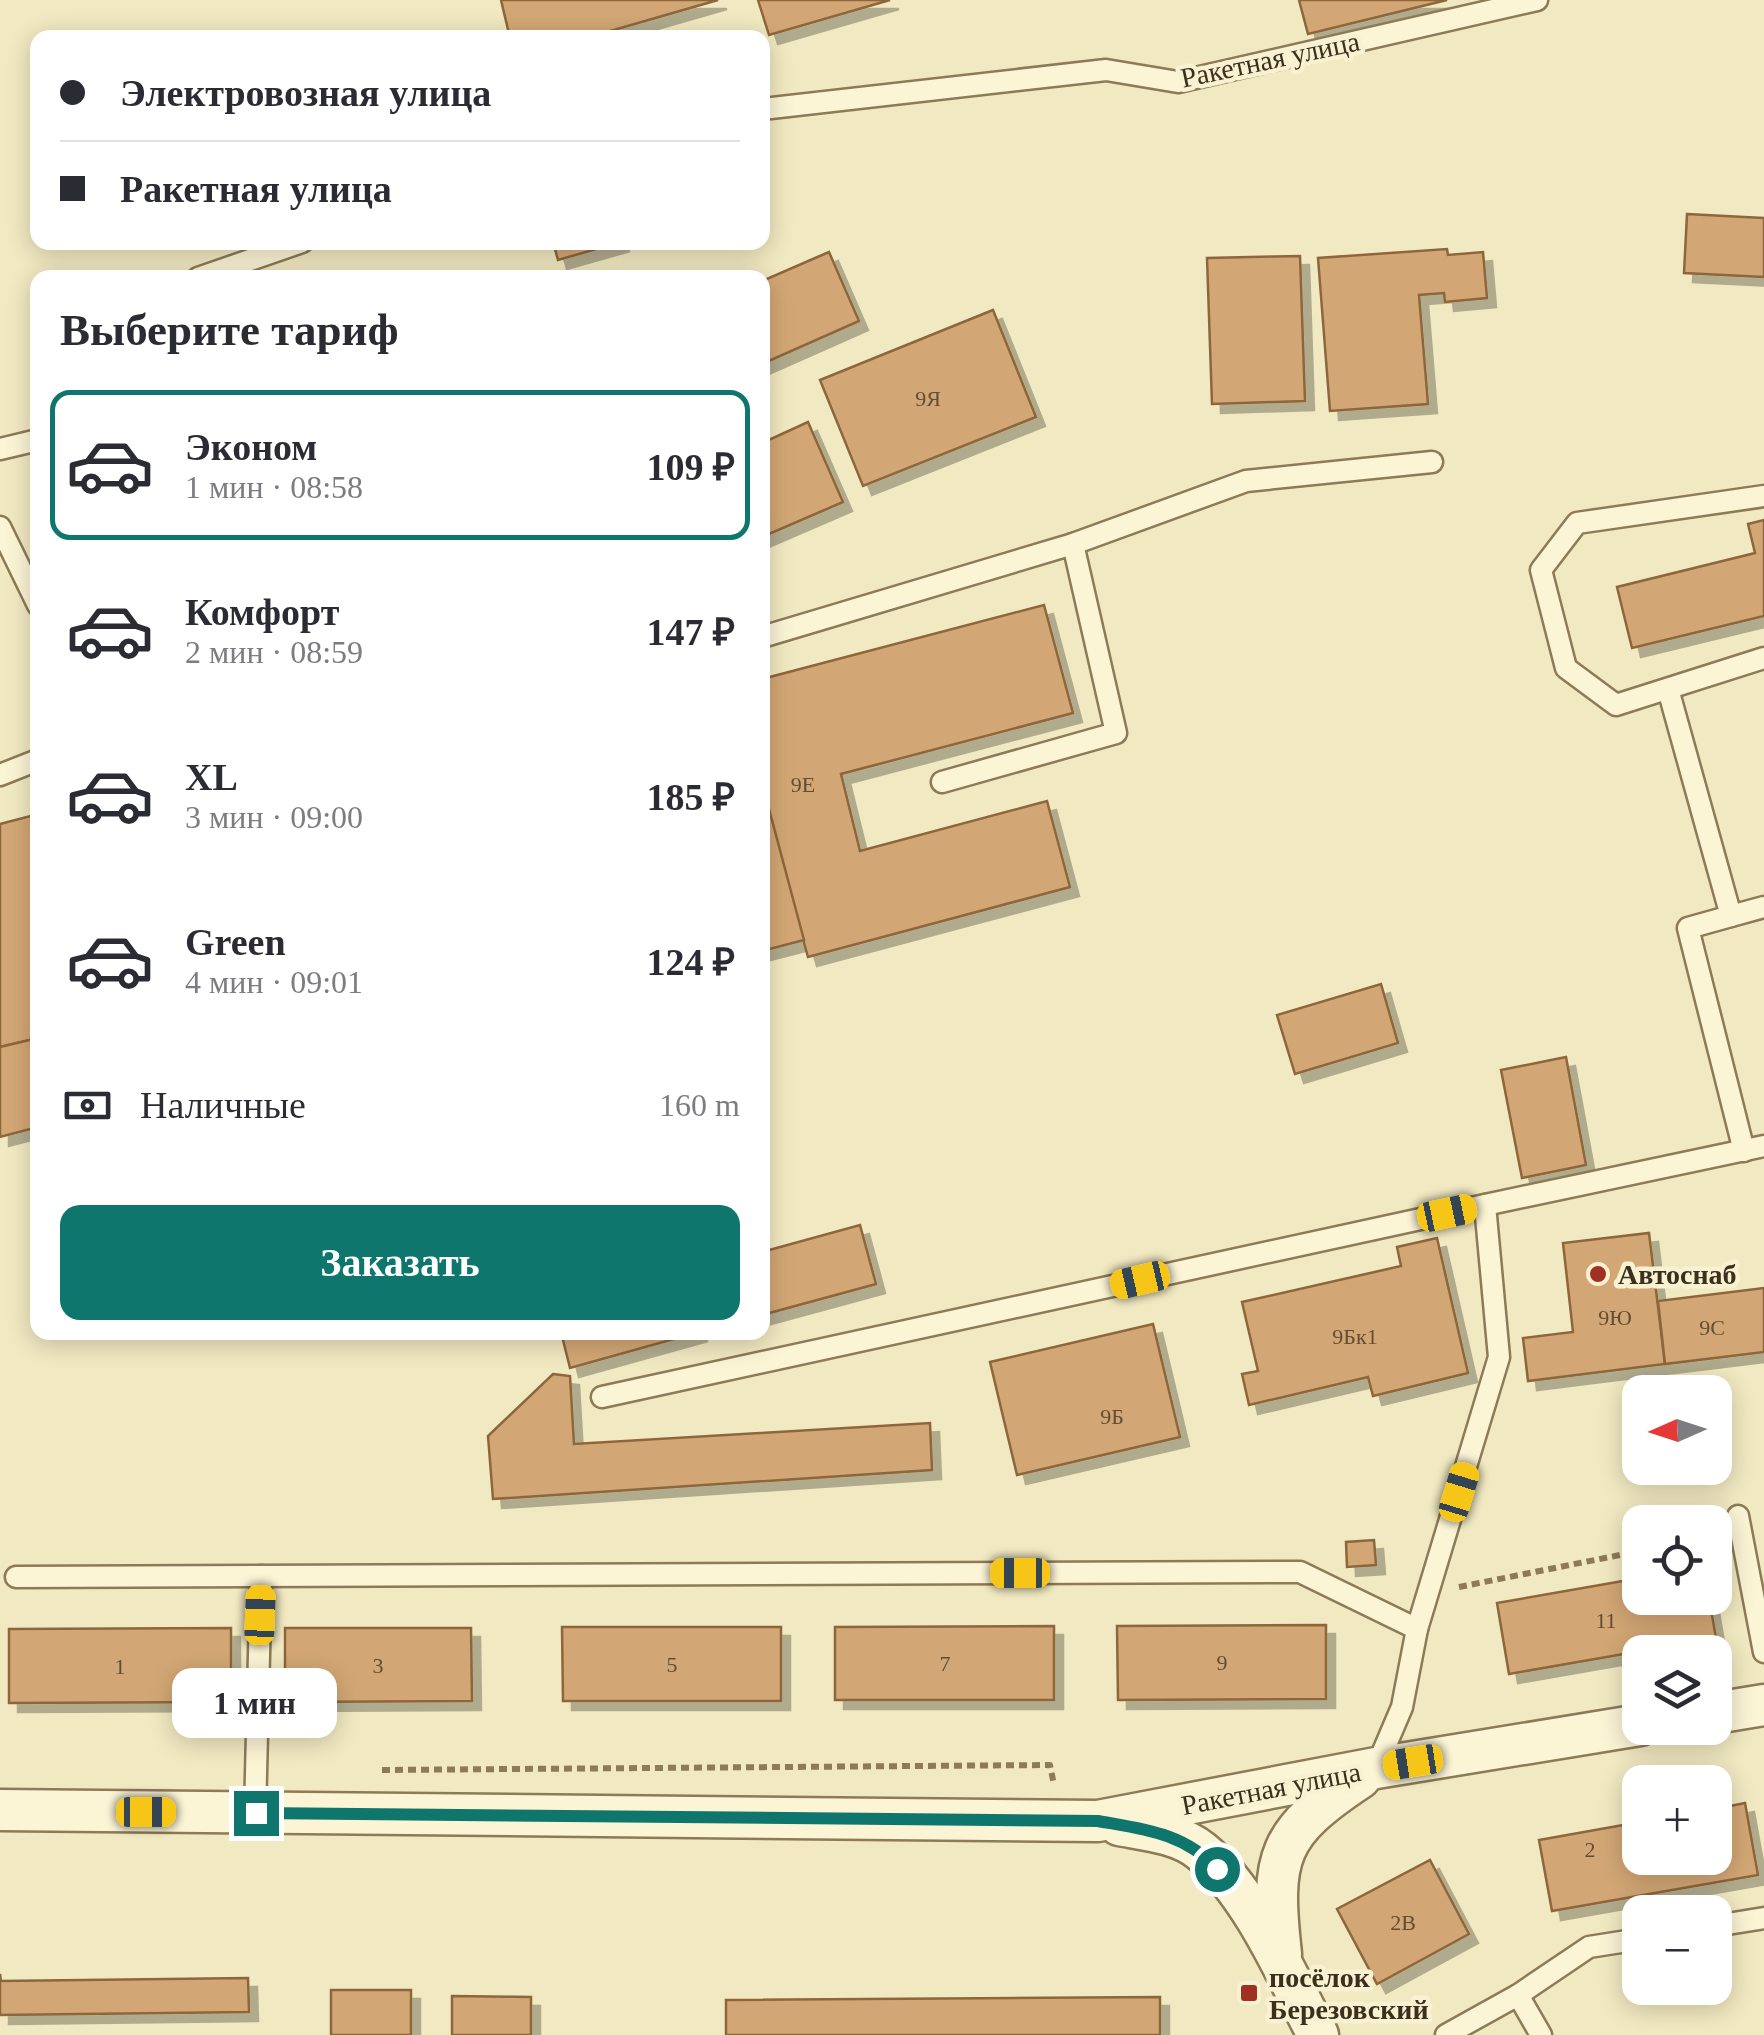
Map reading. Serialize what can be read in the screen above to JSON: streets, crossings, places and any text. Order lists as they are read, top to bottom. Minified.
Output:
{"streets":{"street":["Ракетная улица"]},"places":{"other":["Автоснаб"],"transit":["посёлок Березовский"]},"house_numbers":["9Я","9Е","9Ю","9С","9Бк1","9Б","11","9","7","5","3","1","2","2В"],"north":"left","page":{"banner":["Электровозная улица","Ракетная улица"],"heading":"Выберите тариф","list":[{"name":"Эконом","note":"1 мин · 08:58","value":"109 ₽"},{"name":"Комфорт","note":"2 мин · 08:59","value":"147 ₽"},{"name":"XL","note":"3 мин · 09:00","value":"185 ₽"},{"name":"Green","note":"4 мин · 09:01","value":"124 ₽"}],"pay":["Наличные","160 m"],"buttons":"Заказать","map_buttons":["+","−"],"bubble":"1 мин"}}
